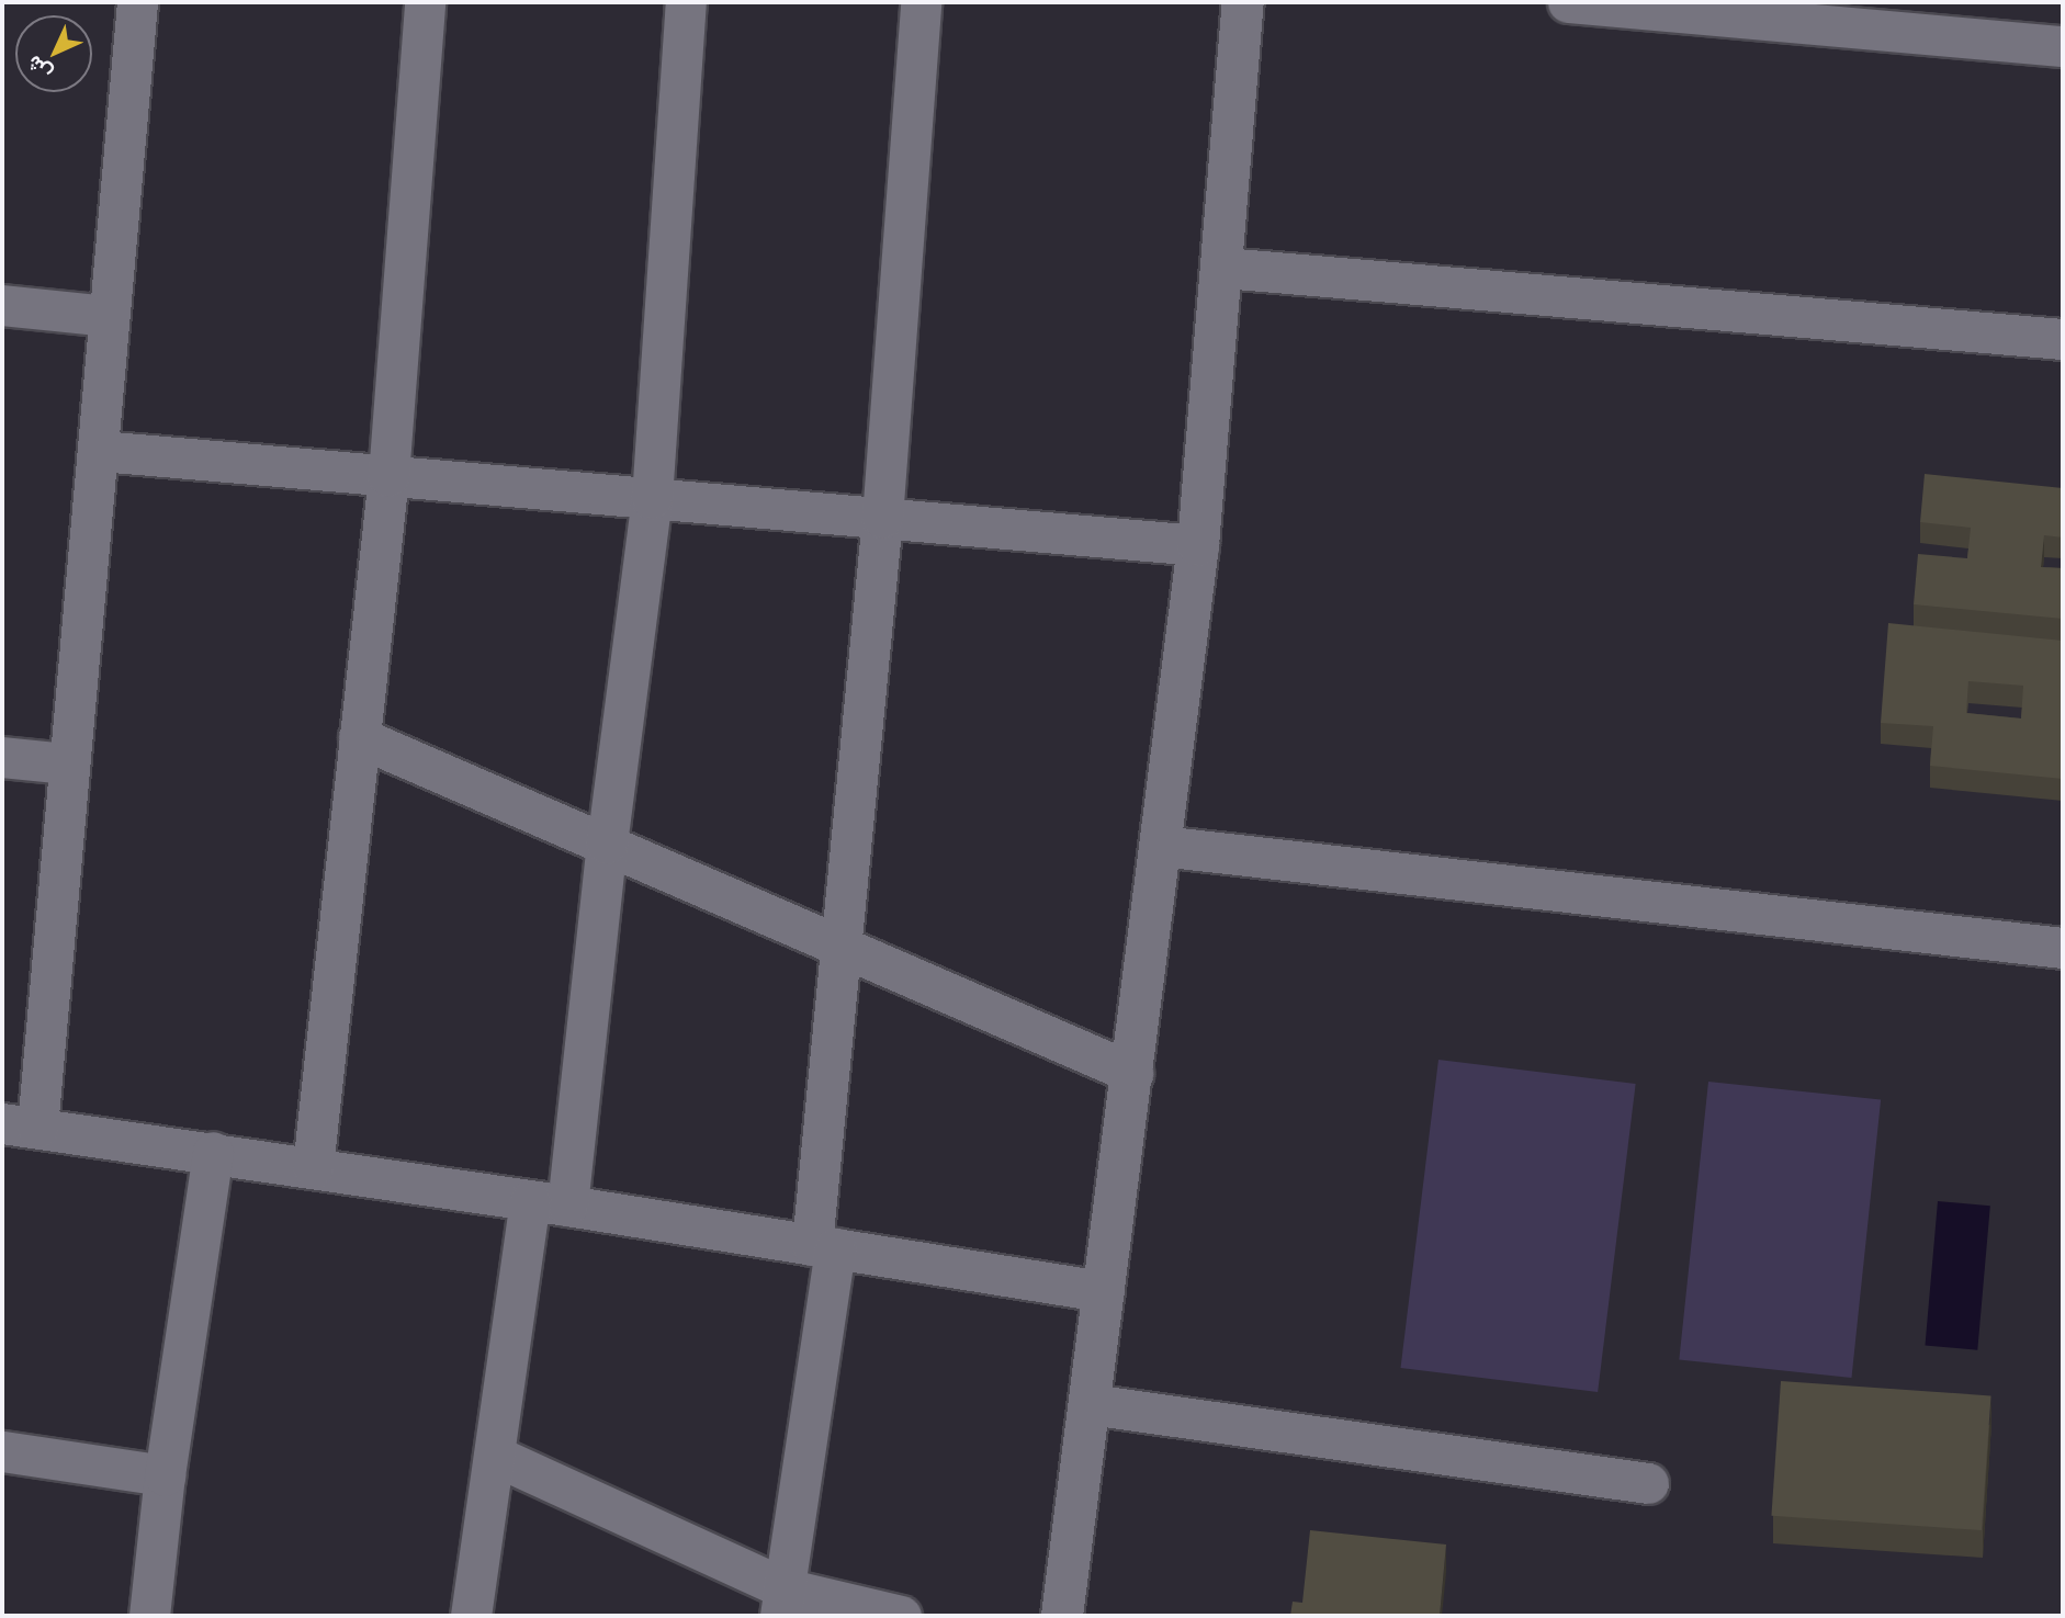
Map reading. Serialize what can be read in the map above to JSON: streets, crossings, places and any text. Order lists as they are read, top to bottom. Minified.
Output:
{"north":"bottom left"}
